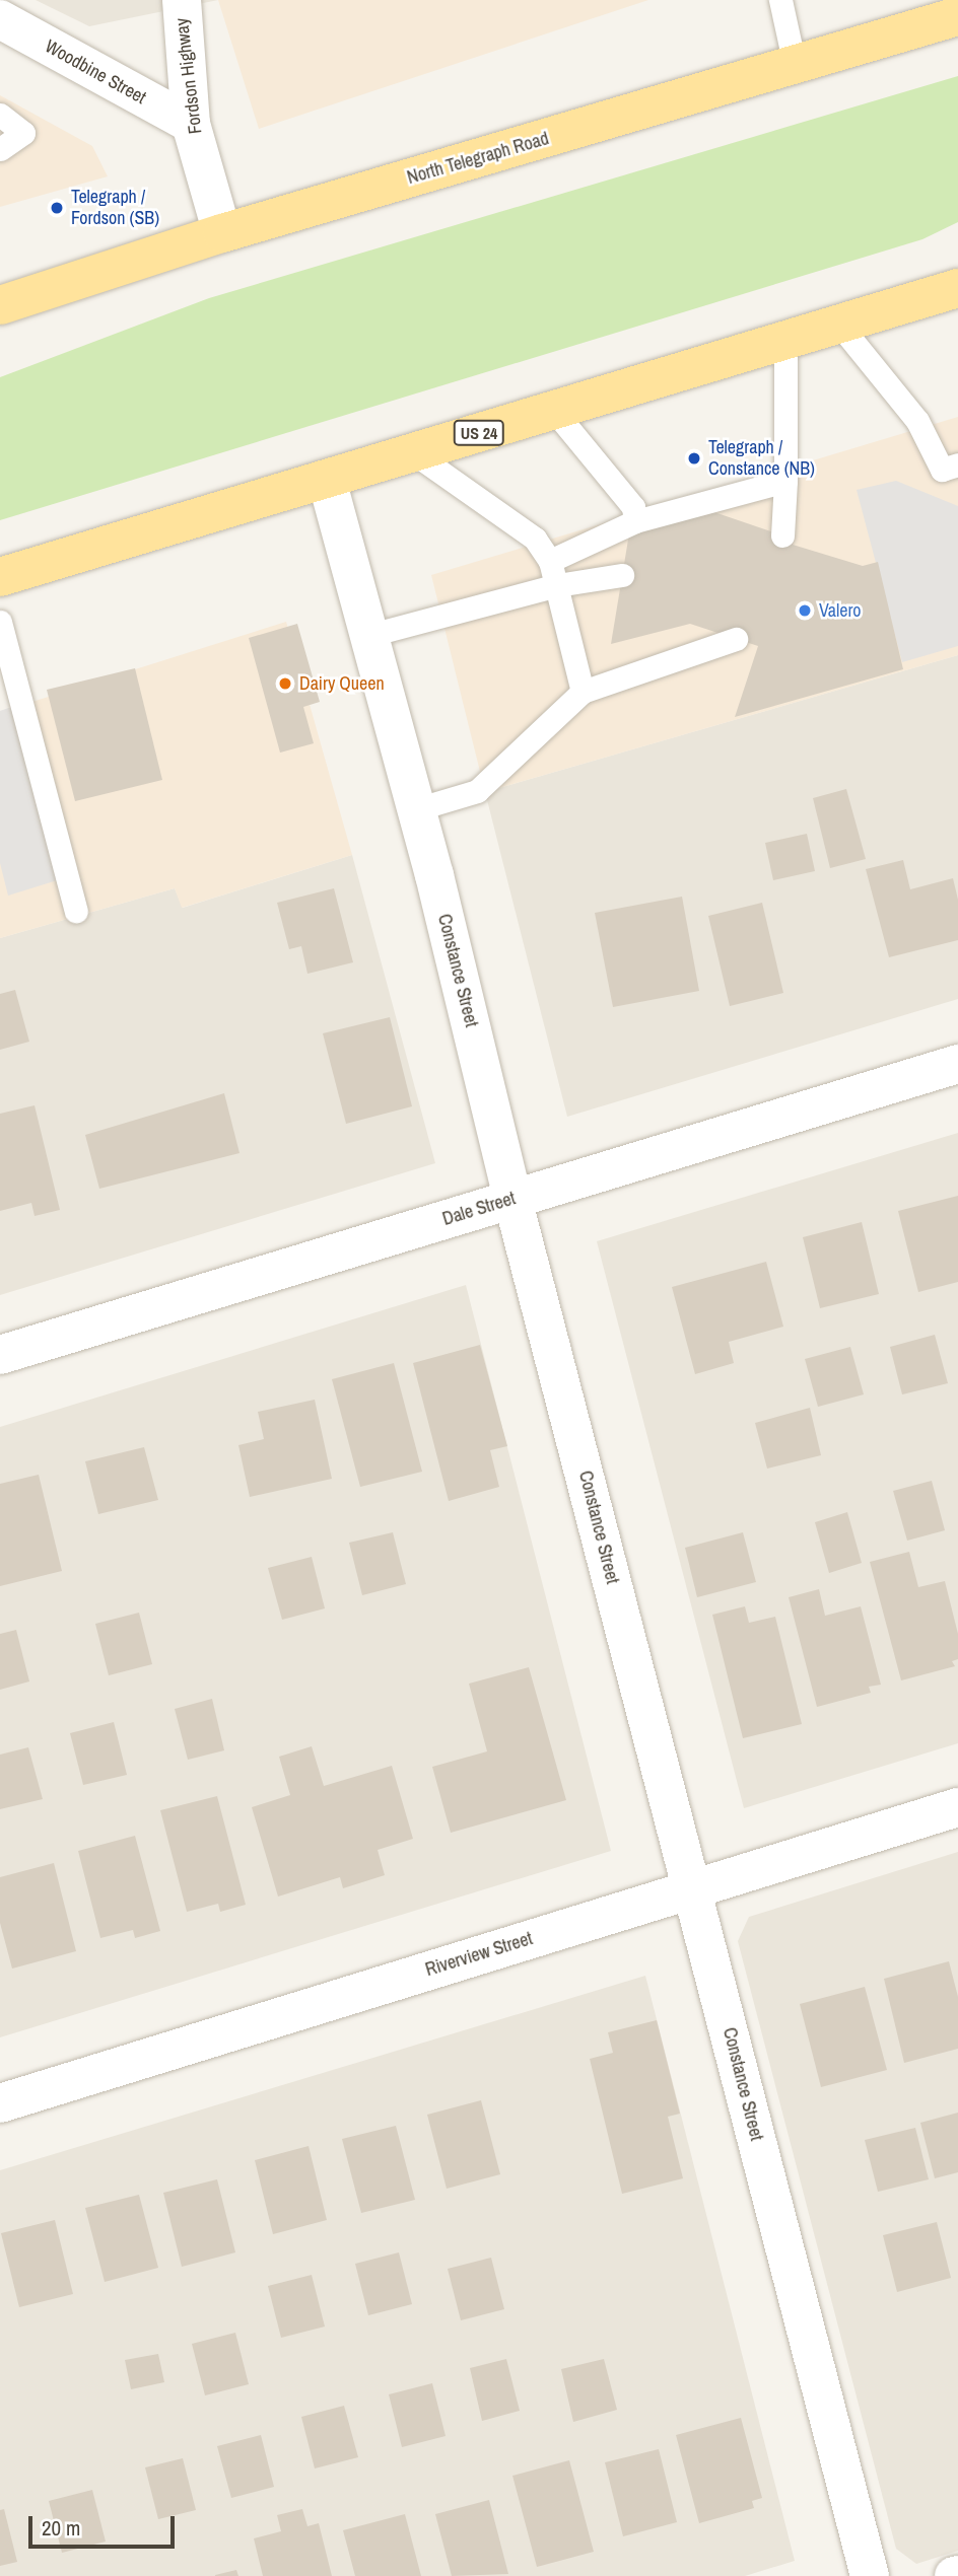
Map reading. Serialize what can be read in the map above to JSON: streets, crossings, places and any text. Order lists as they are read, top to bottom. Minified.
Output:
{"streets":{"main road":["North Telegraph Road","US 24"],"street":["Woodbine Street","Fordson Highway","Constance Street","Dale Street","Riverview Street"]},"crossings":[["Woodbine Street","Fordson Highway"],["Fordson Highway","North Telegraph Road"],["US 24","Constance Street"],["Constance Street","Dale Street"],["Constance Street","Riverview Street"]],"places":["Telegraph / Fordson (SB)","Telegraph / Constance (NB)","Valero","Dairy Queen"],"scale_bar":"20 m"}
